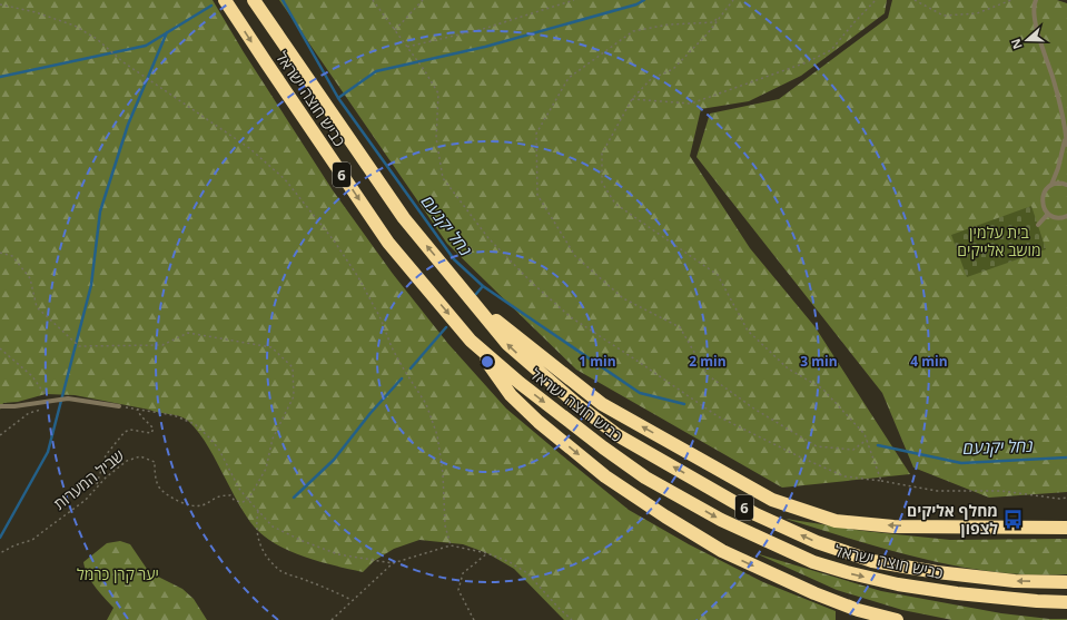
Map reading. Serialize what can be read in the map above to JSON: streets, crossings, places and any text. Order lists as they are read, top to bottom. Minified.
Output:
{"streets":{"highway":["כביש חוצה ישראל","6"],"path":["שביל המערות"]},"water":["נחל יקנעם"],"parks":["בית עלמין מושב אלייקים","יער קרן כרמל"],"places":{"bus stop":["מחלף אליקים לצפון"]},"north":"left","rings":["1 min","2 min","3 min","4 min"]}
